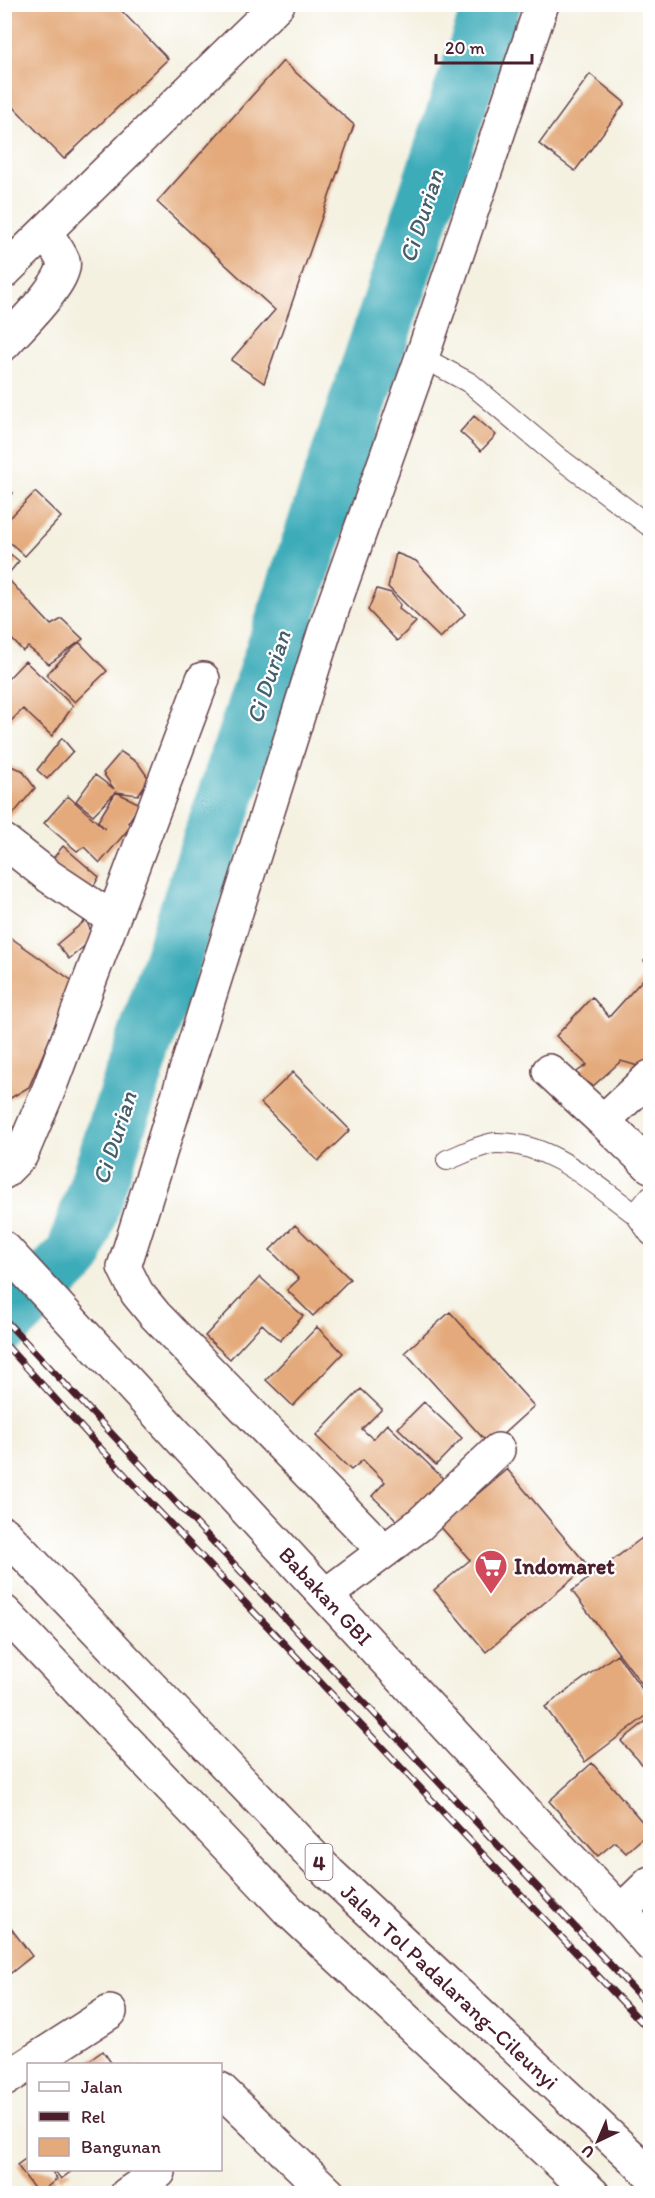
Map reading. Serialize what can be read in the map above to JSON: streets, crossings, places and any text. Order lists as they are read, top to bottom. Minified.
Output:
{"streets":{"main road":["Babakan GBI","4","Jalan Tol Padalarang–Cileunyi"]},"water":["Ci Durian"],"places":{"supermarket":["Indomaret"]},"legend":["Jalan","Rel","Bangunan"],"scale_bar":"20 m","north":"bottom left"}
